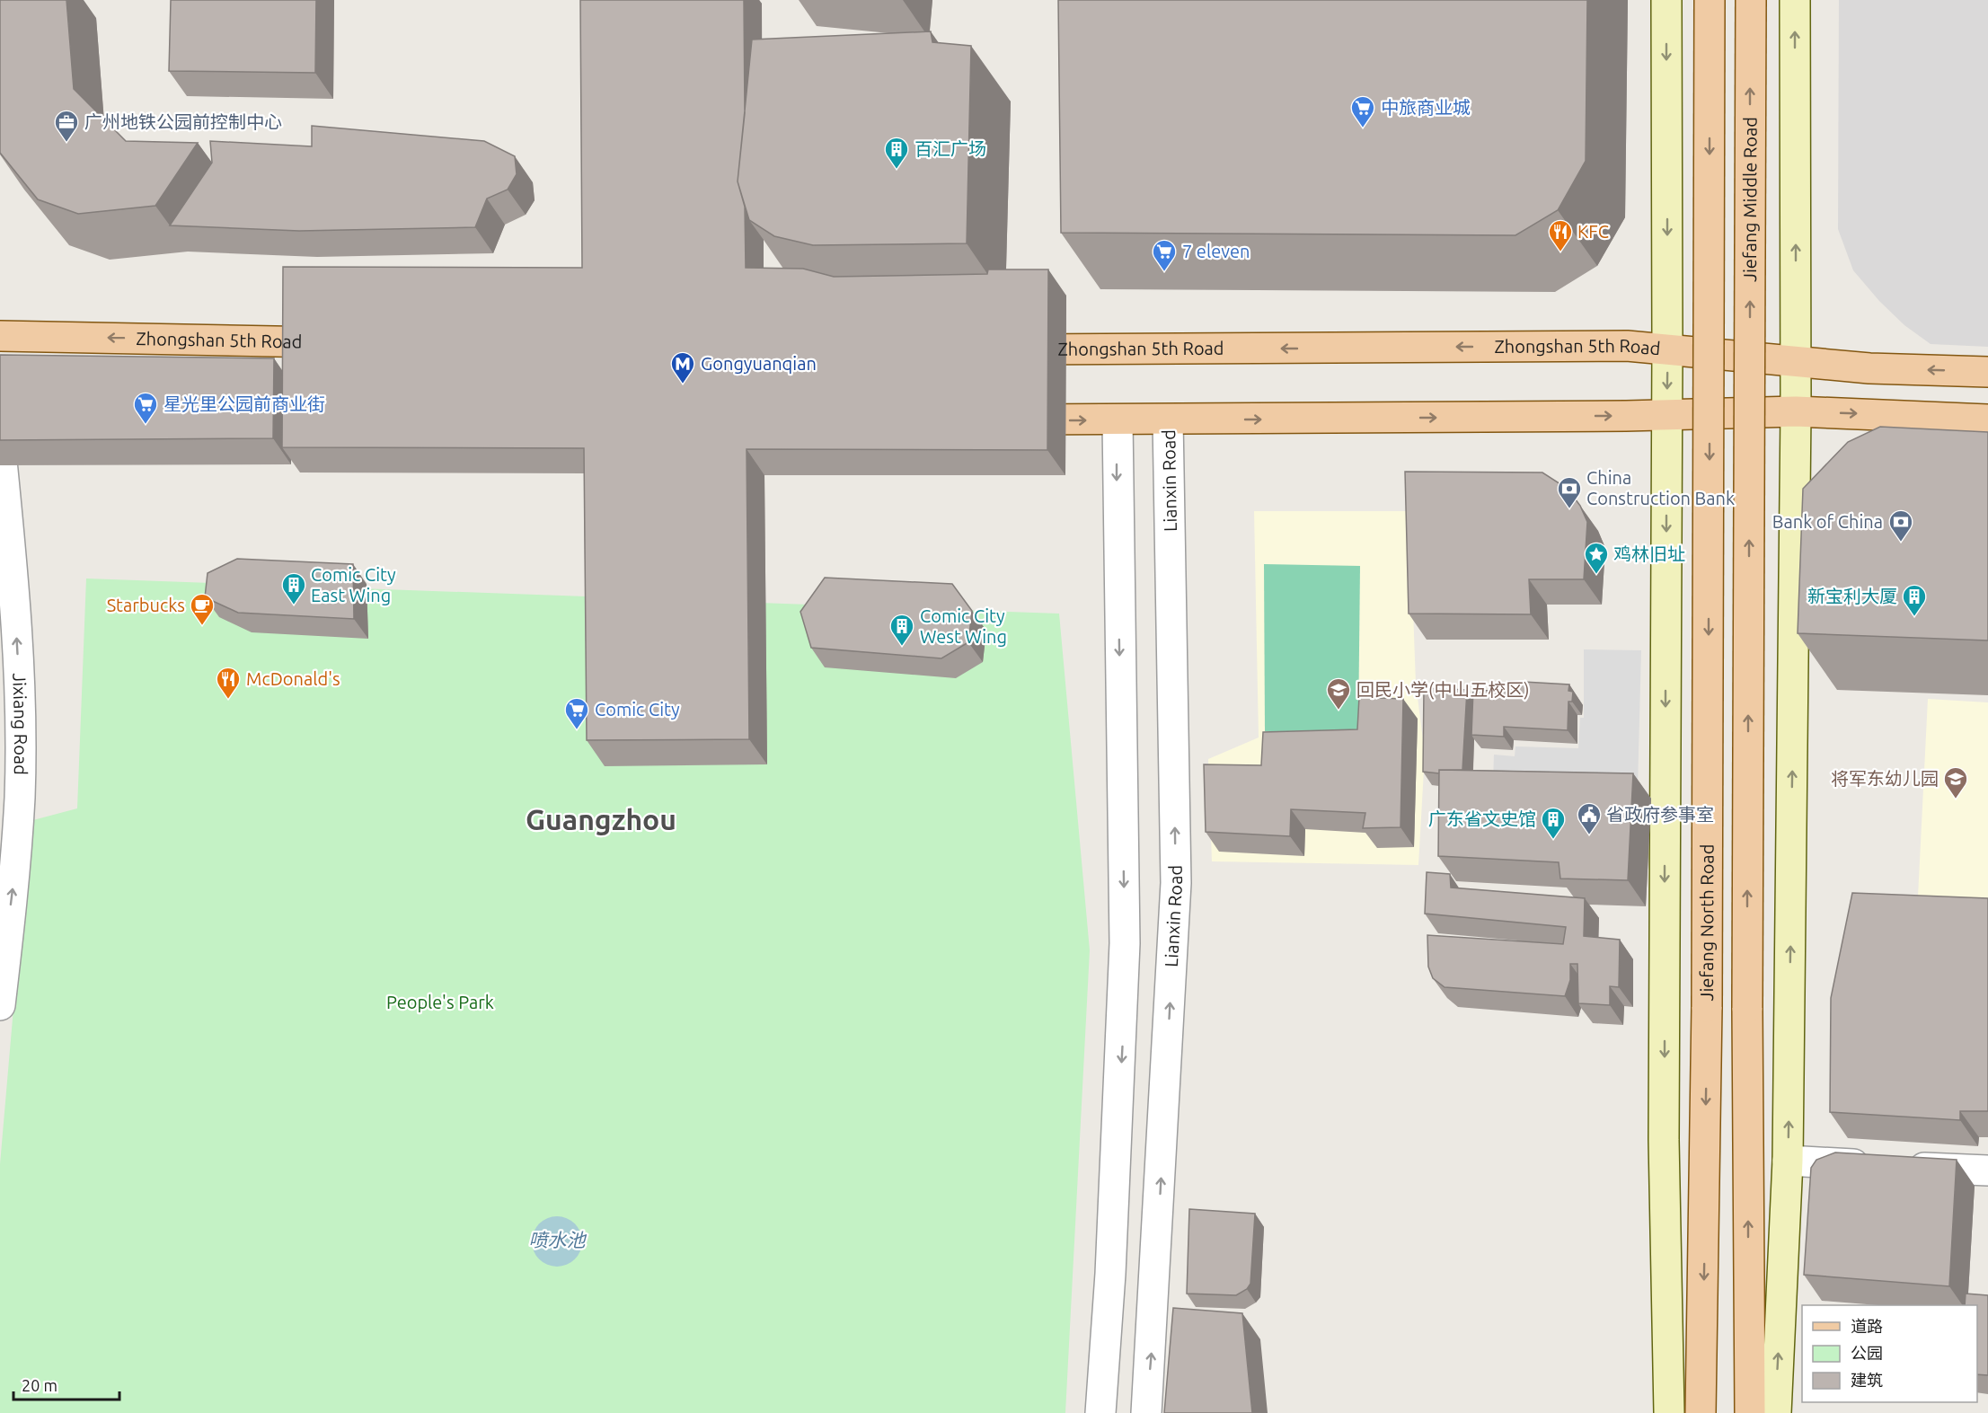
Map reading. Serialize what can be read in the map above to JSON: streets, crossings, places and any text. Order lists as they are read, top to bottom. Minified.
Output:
{"streets":{"main road":["Jiefang Middle Road","Zhongshan 5th Road","Jiefang North Road"],"street":["Lianxin Road","Jixiang Road"]},"one_way":["Jixiang Road"],"districts":["Guangzhou"],"water":["喷水池"],"parks":["People's Park"],"places":{"supermarket":["中旅商业城","7 eleven","星光里公园前商业街","Comic City"],"office":["广州地铁公园前控制中心"],"building":["百汇广场","Comic City East Wing","新宝利大厦","Comic City West Wing","广东省文史馆"],"restaurant":["KFC","McDonald's"],"metro station":["Gongyuanqian"],"bank":["China Construction Bank","Bank of China"],"place":["鸡林旧址"],"cafe":["Starbucks"],"school or university":["回民小学(中山五校区)","将军东幼儿园"],"public building":["省政府参事室"]},"legend":["道路","公园","建筑"],"scale_bar":"20 m"}
